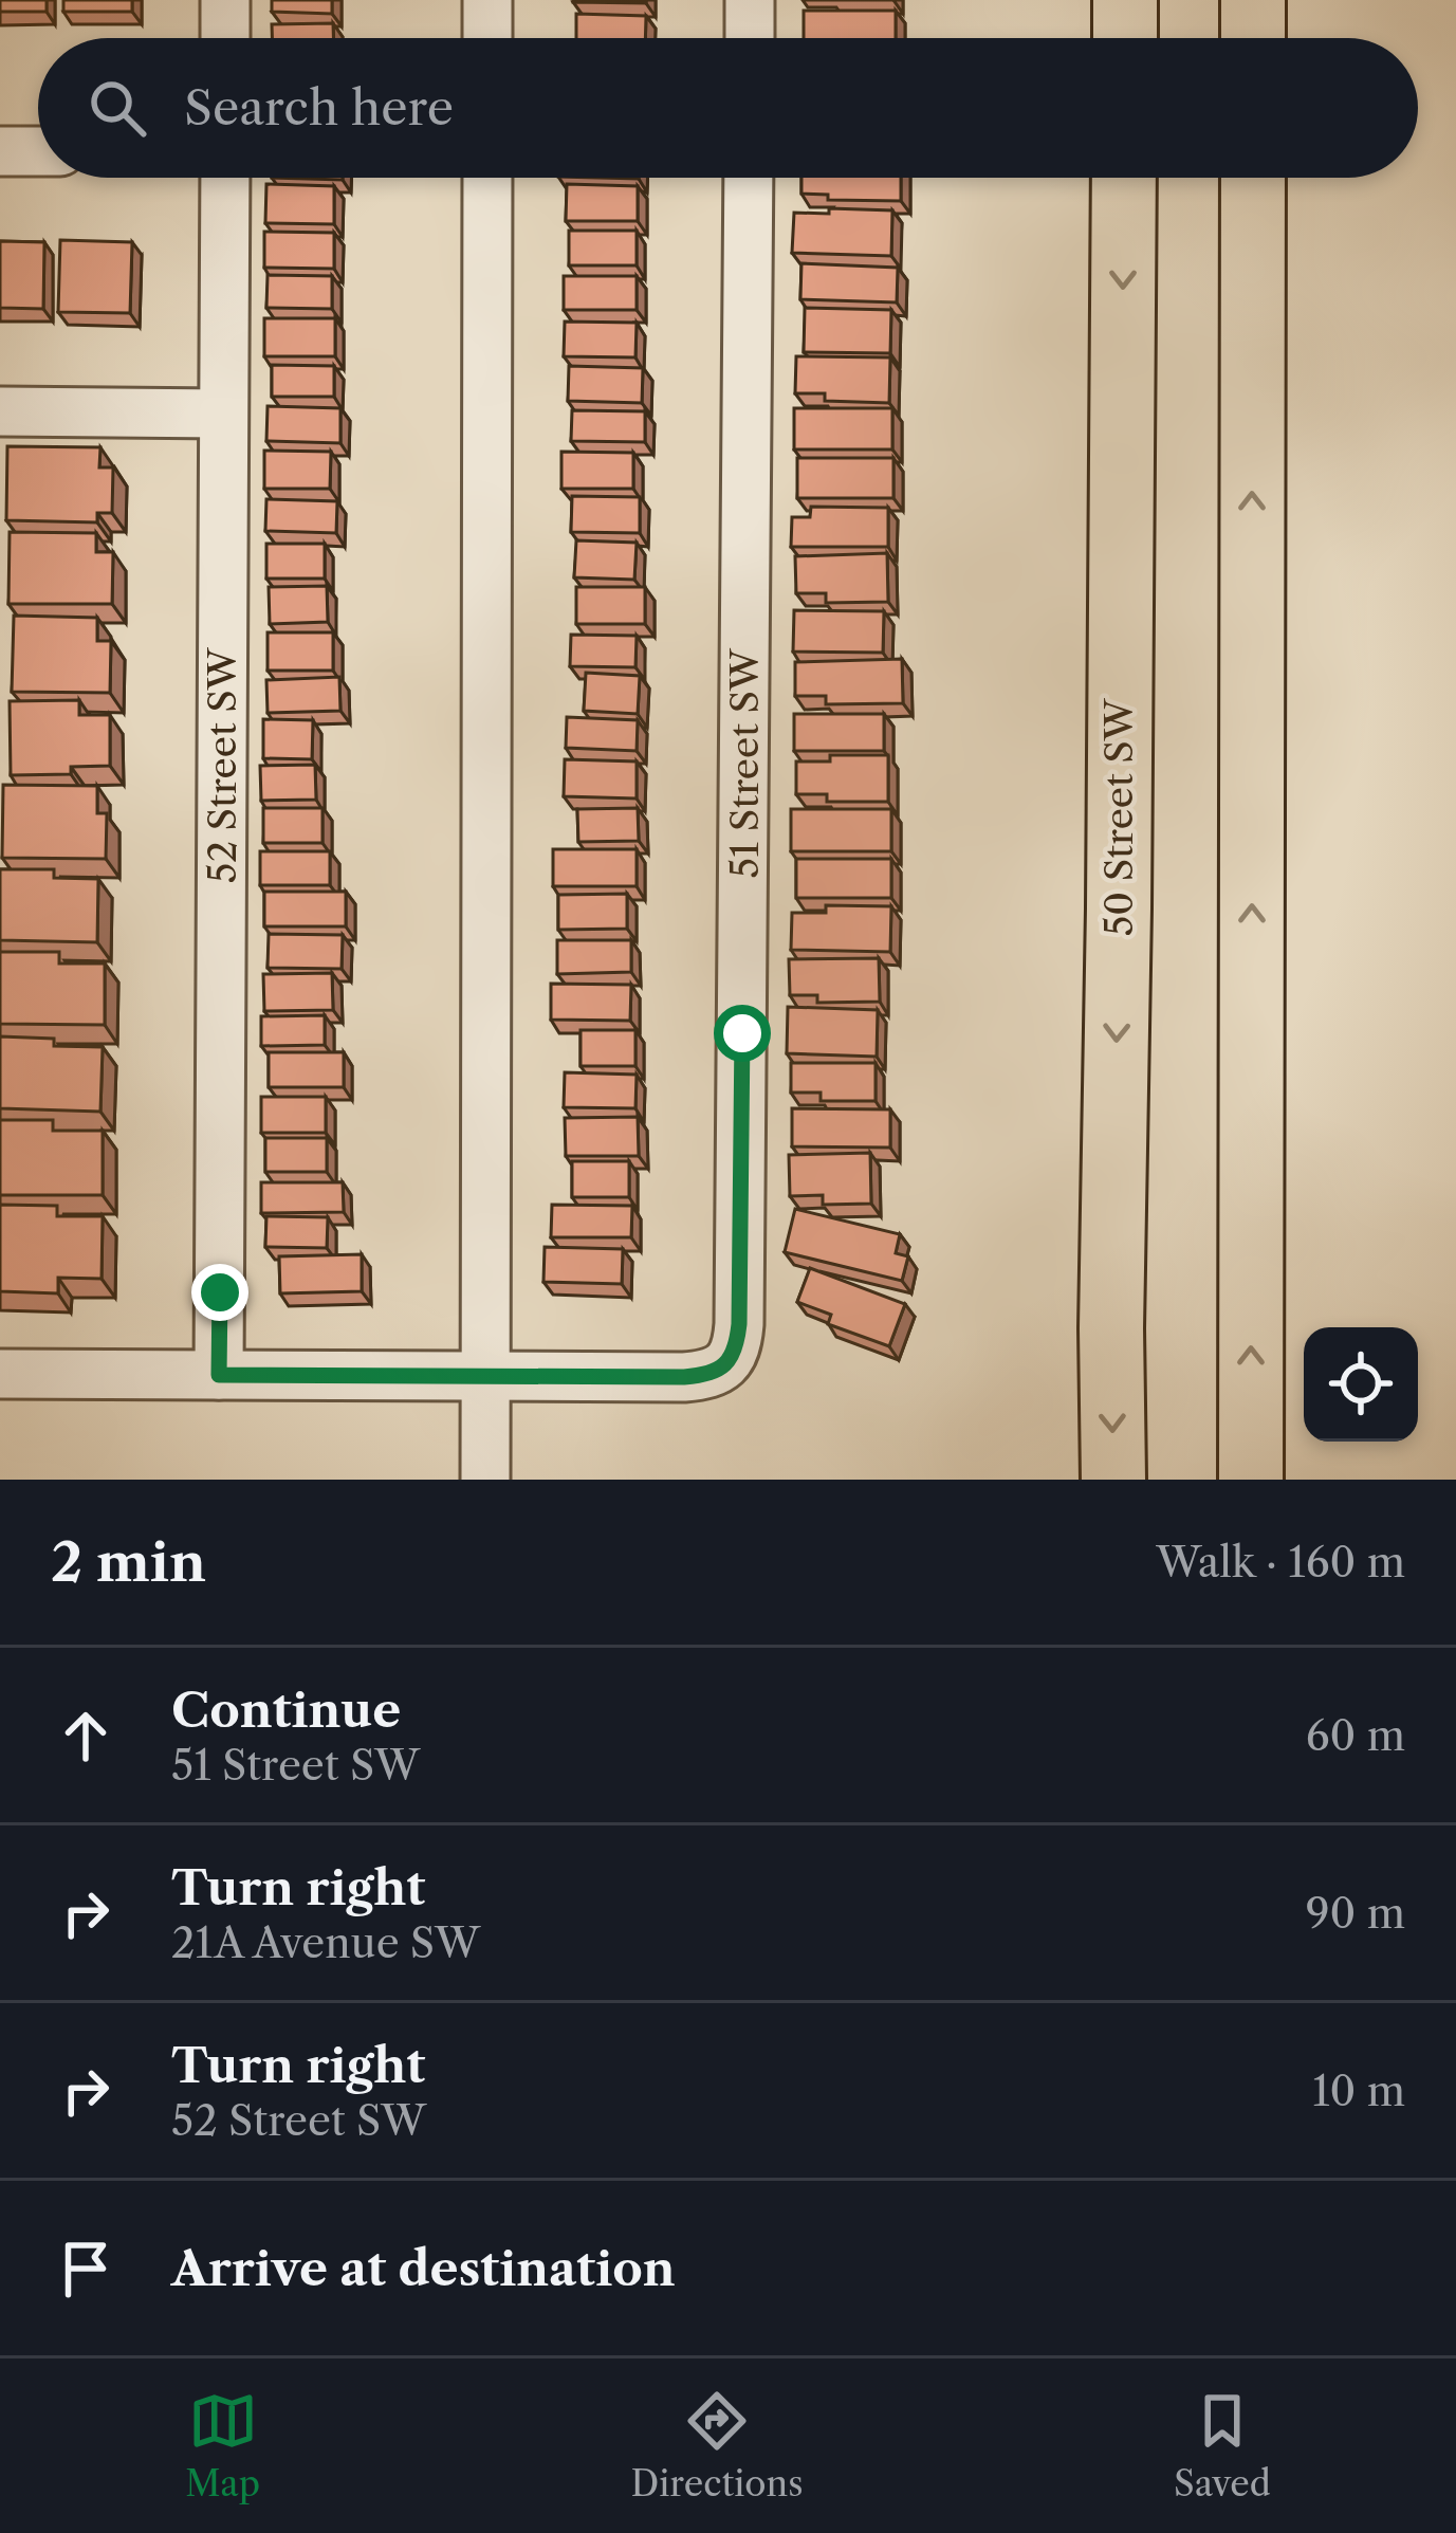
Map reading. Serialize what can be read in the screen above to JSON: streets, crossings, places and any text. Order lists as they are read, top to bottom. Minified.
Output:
{"streets":{"main road":["50 Street SW"],"street":["51 Street SW","52 Street SW"]},"page":{"search":"Search here","heading":["2 min","Walk · 160 m"],"list":[["Continue","51 Street SW","60 m"],["Turn right","21A Avenue SW","90 m"],["Turn right","52 Street SW","10 m"],"Arrive at destination"],"nav":["Map","Directions","Saved"]}}
